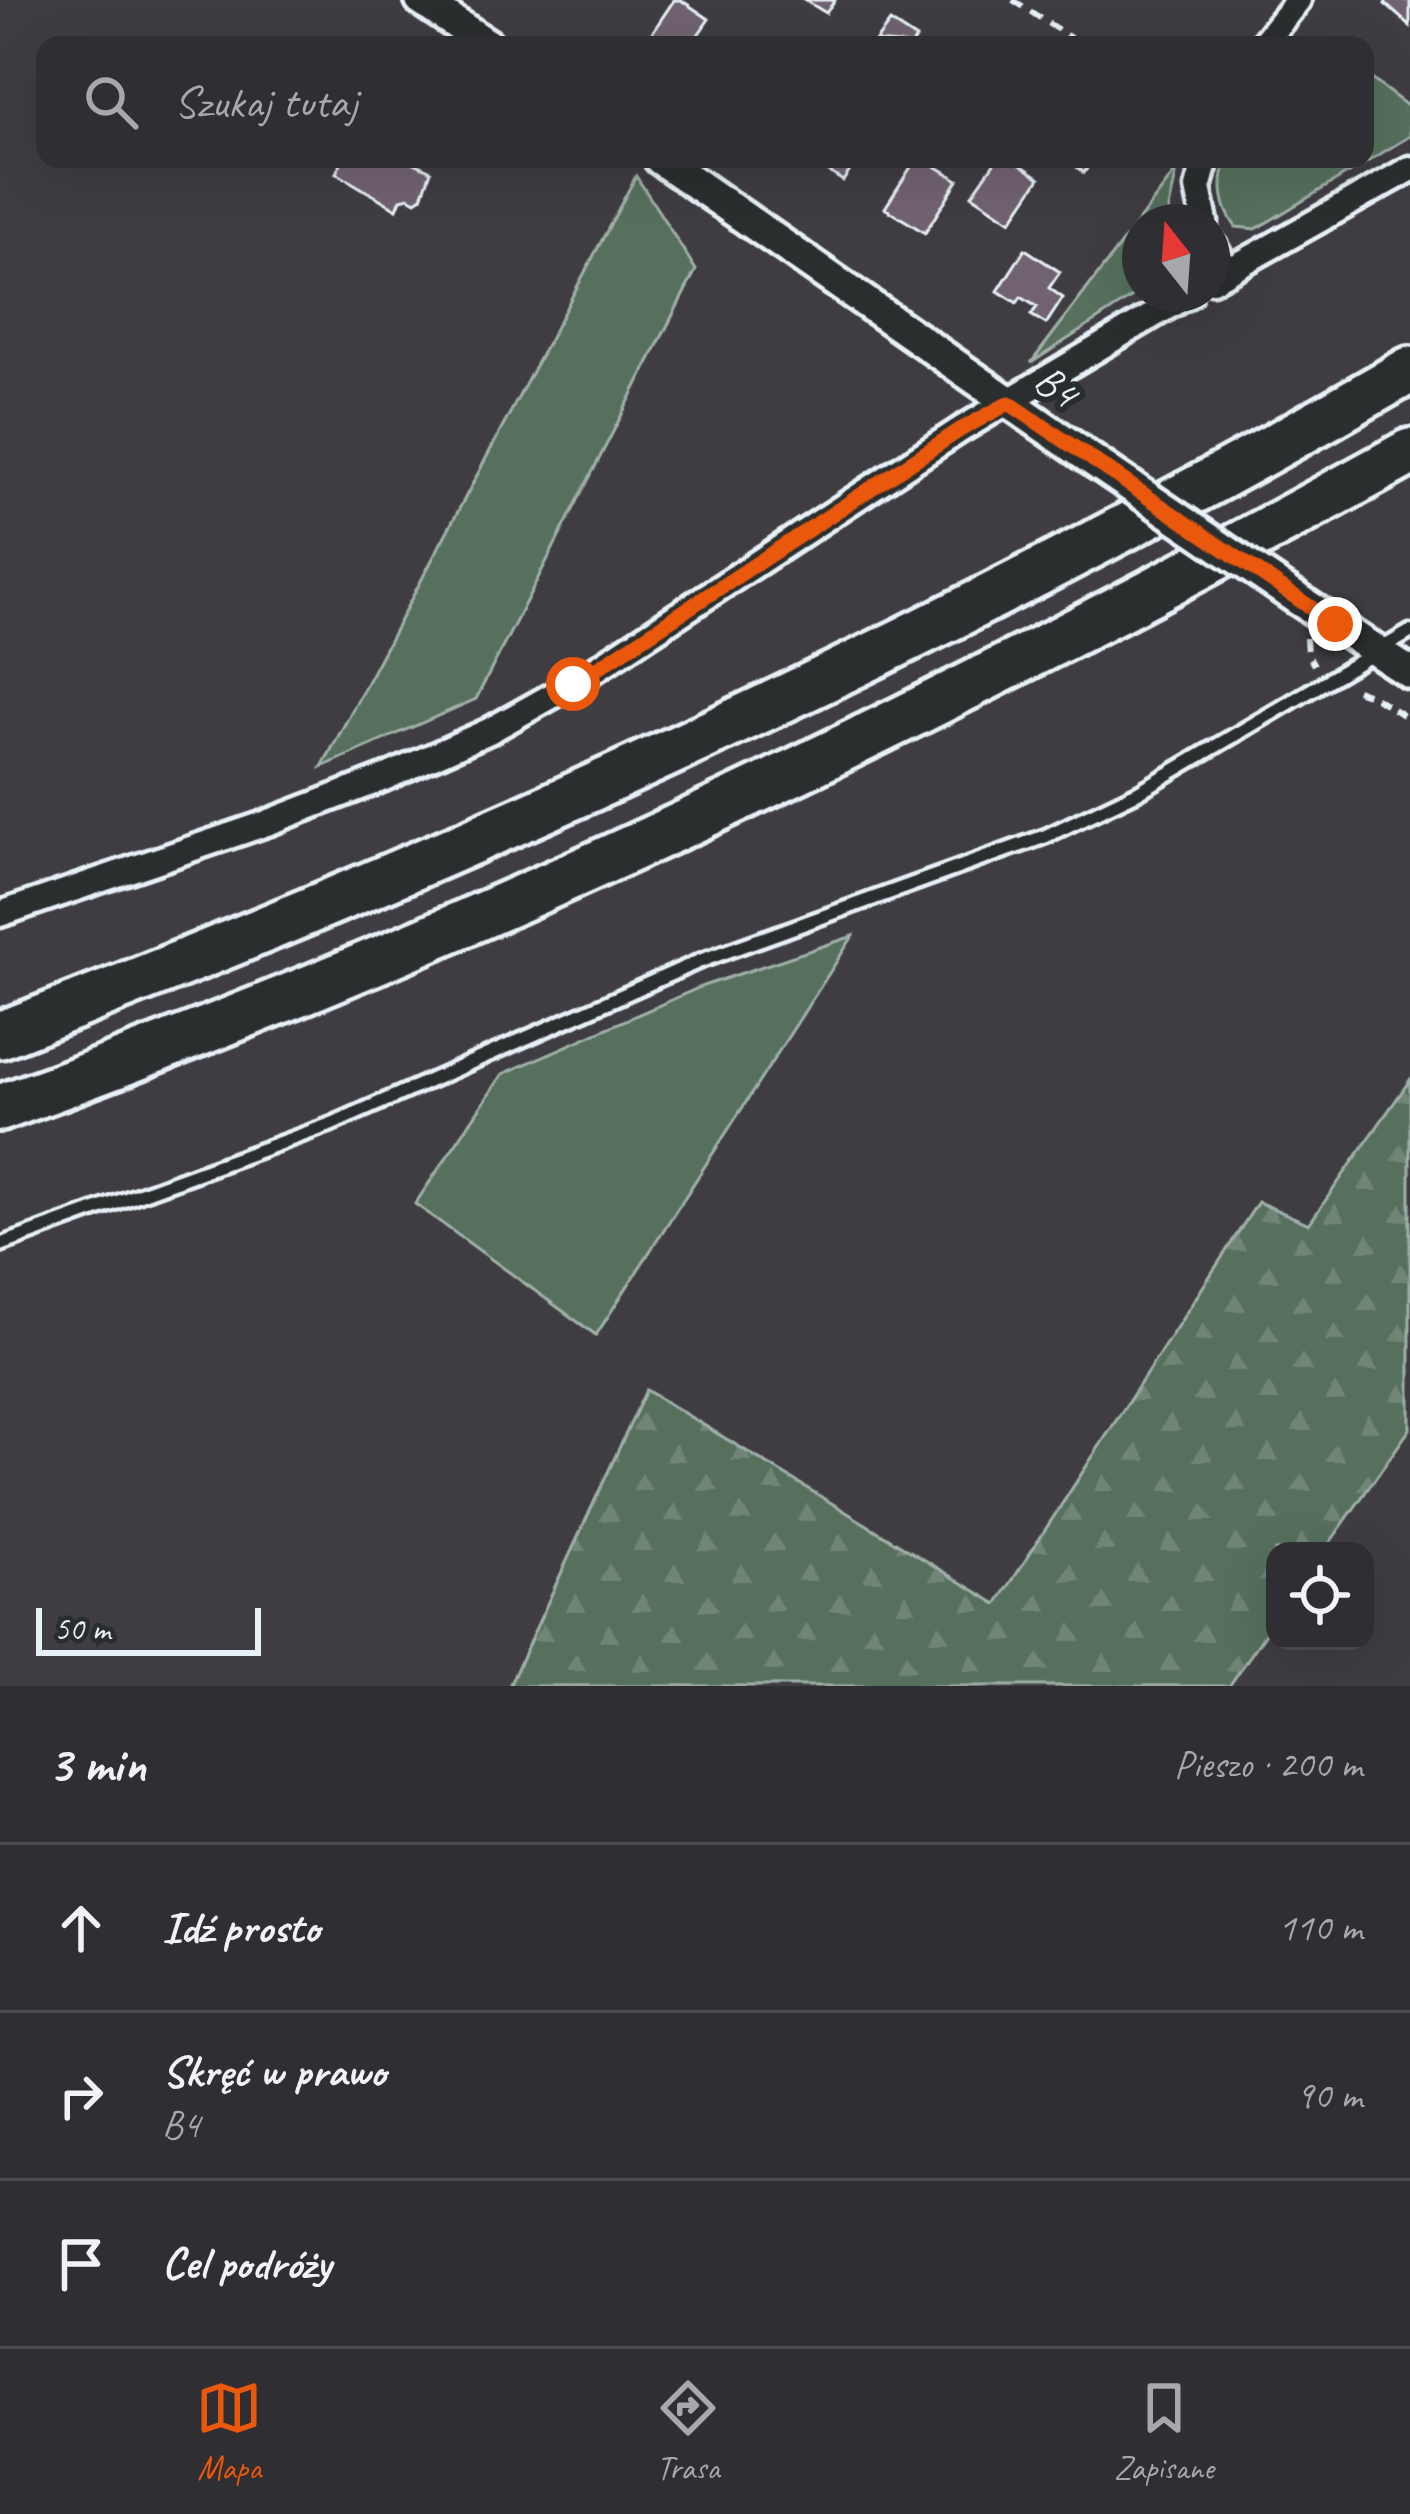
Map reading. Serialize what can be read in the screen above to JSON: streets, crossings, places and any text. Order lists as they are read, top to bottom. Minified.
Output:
{"streets":{"street":["B4"]},"scale_bar":"50 m","north":"top","page":{"search":"Szukaj tutaj","scale":"50 m","heading":["3 min","Pieszo · 200 m"],"list":[["Idź prosto","110 m"],["Skręć w prawo","B4","90 m"],"Cel podróży"],"nav":["Mapa","Trasa","Zapisane"]}}
